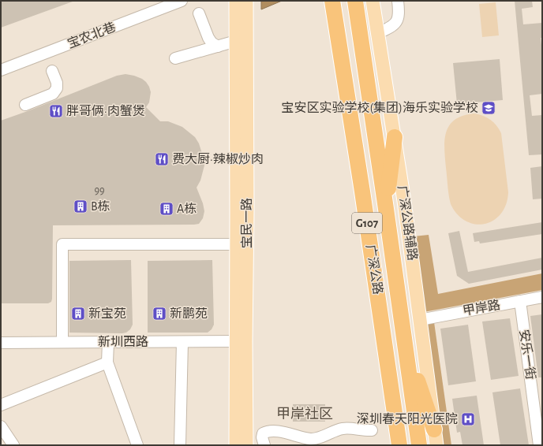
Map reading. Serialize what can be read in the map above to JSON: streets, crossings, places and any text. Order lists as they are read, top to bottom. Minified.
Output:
{"streets":{"highway":["G107","广深公路"],"main road":["宝民一路","广深公路辅路"],"street":["宝农北巷","甲岸路","新圳西路","安乐一街"]},"crossings":[["宝民一路","新圳西路"],["广深公路辅路","甲岸路"],["甲岸路","安乐一街"]],"districts":["甲岸社区"],"places":{"school or university":["宝安区实验学校(集团)海乐实验学校"],"restaurant":["胖哥俩·肉蟹煲","费大厨·辣椒炒肉"],"building":["B栋","A栋","新宝苑","新鹏苑"],"hospital":["深圳春天阳光医院"]},"house_numbers":["99"]}
